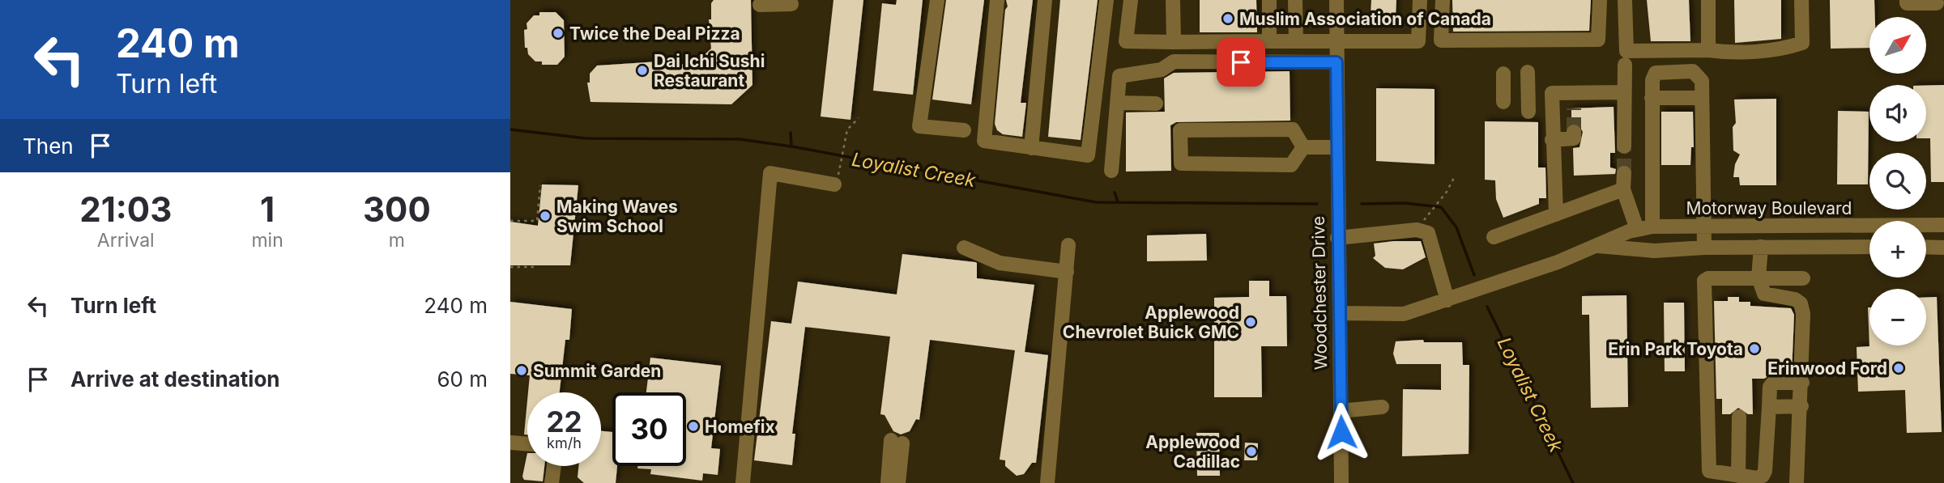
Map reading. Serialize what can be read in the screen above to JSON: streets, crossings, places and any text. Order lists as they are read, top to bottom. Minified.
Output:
{"streets":{"street":["Motorway Boulevard","Woodchester Drive"]},"crossings":[["Motorway Boulevard","Woodchester Drive"]],"water":["Loyalist Creek"],"places":["Muslim Association of Canada","Twice the Deal Pizza","Dai Ichi Sushi Restaurant","Making Waves Swim School","Applewood Chevrolet Buick GMC","Erin Park Toyota","Erinwood Ford","Summit Garden","Homefix","Applewood Cadillac"],"north":"top right","page":{"turn":["240 m","Turn left"],"map_buttons":["+","−"],"then":"Then","eta":["21:03","Arrival","1","min","300","m"],"list":[{"name":"Turn left","value":"240 m"},{"name":"Arrive at destination","value":"60 m"}],"speed":"22 km/h","limit":"30"}}
